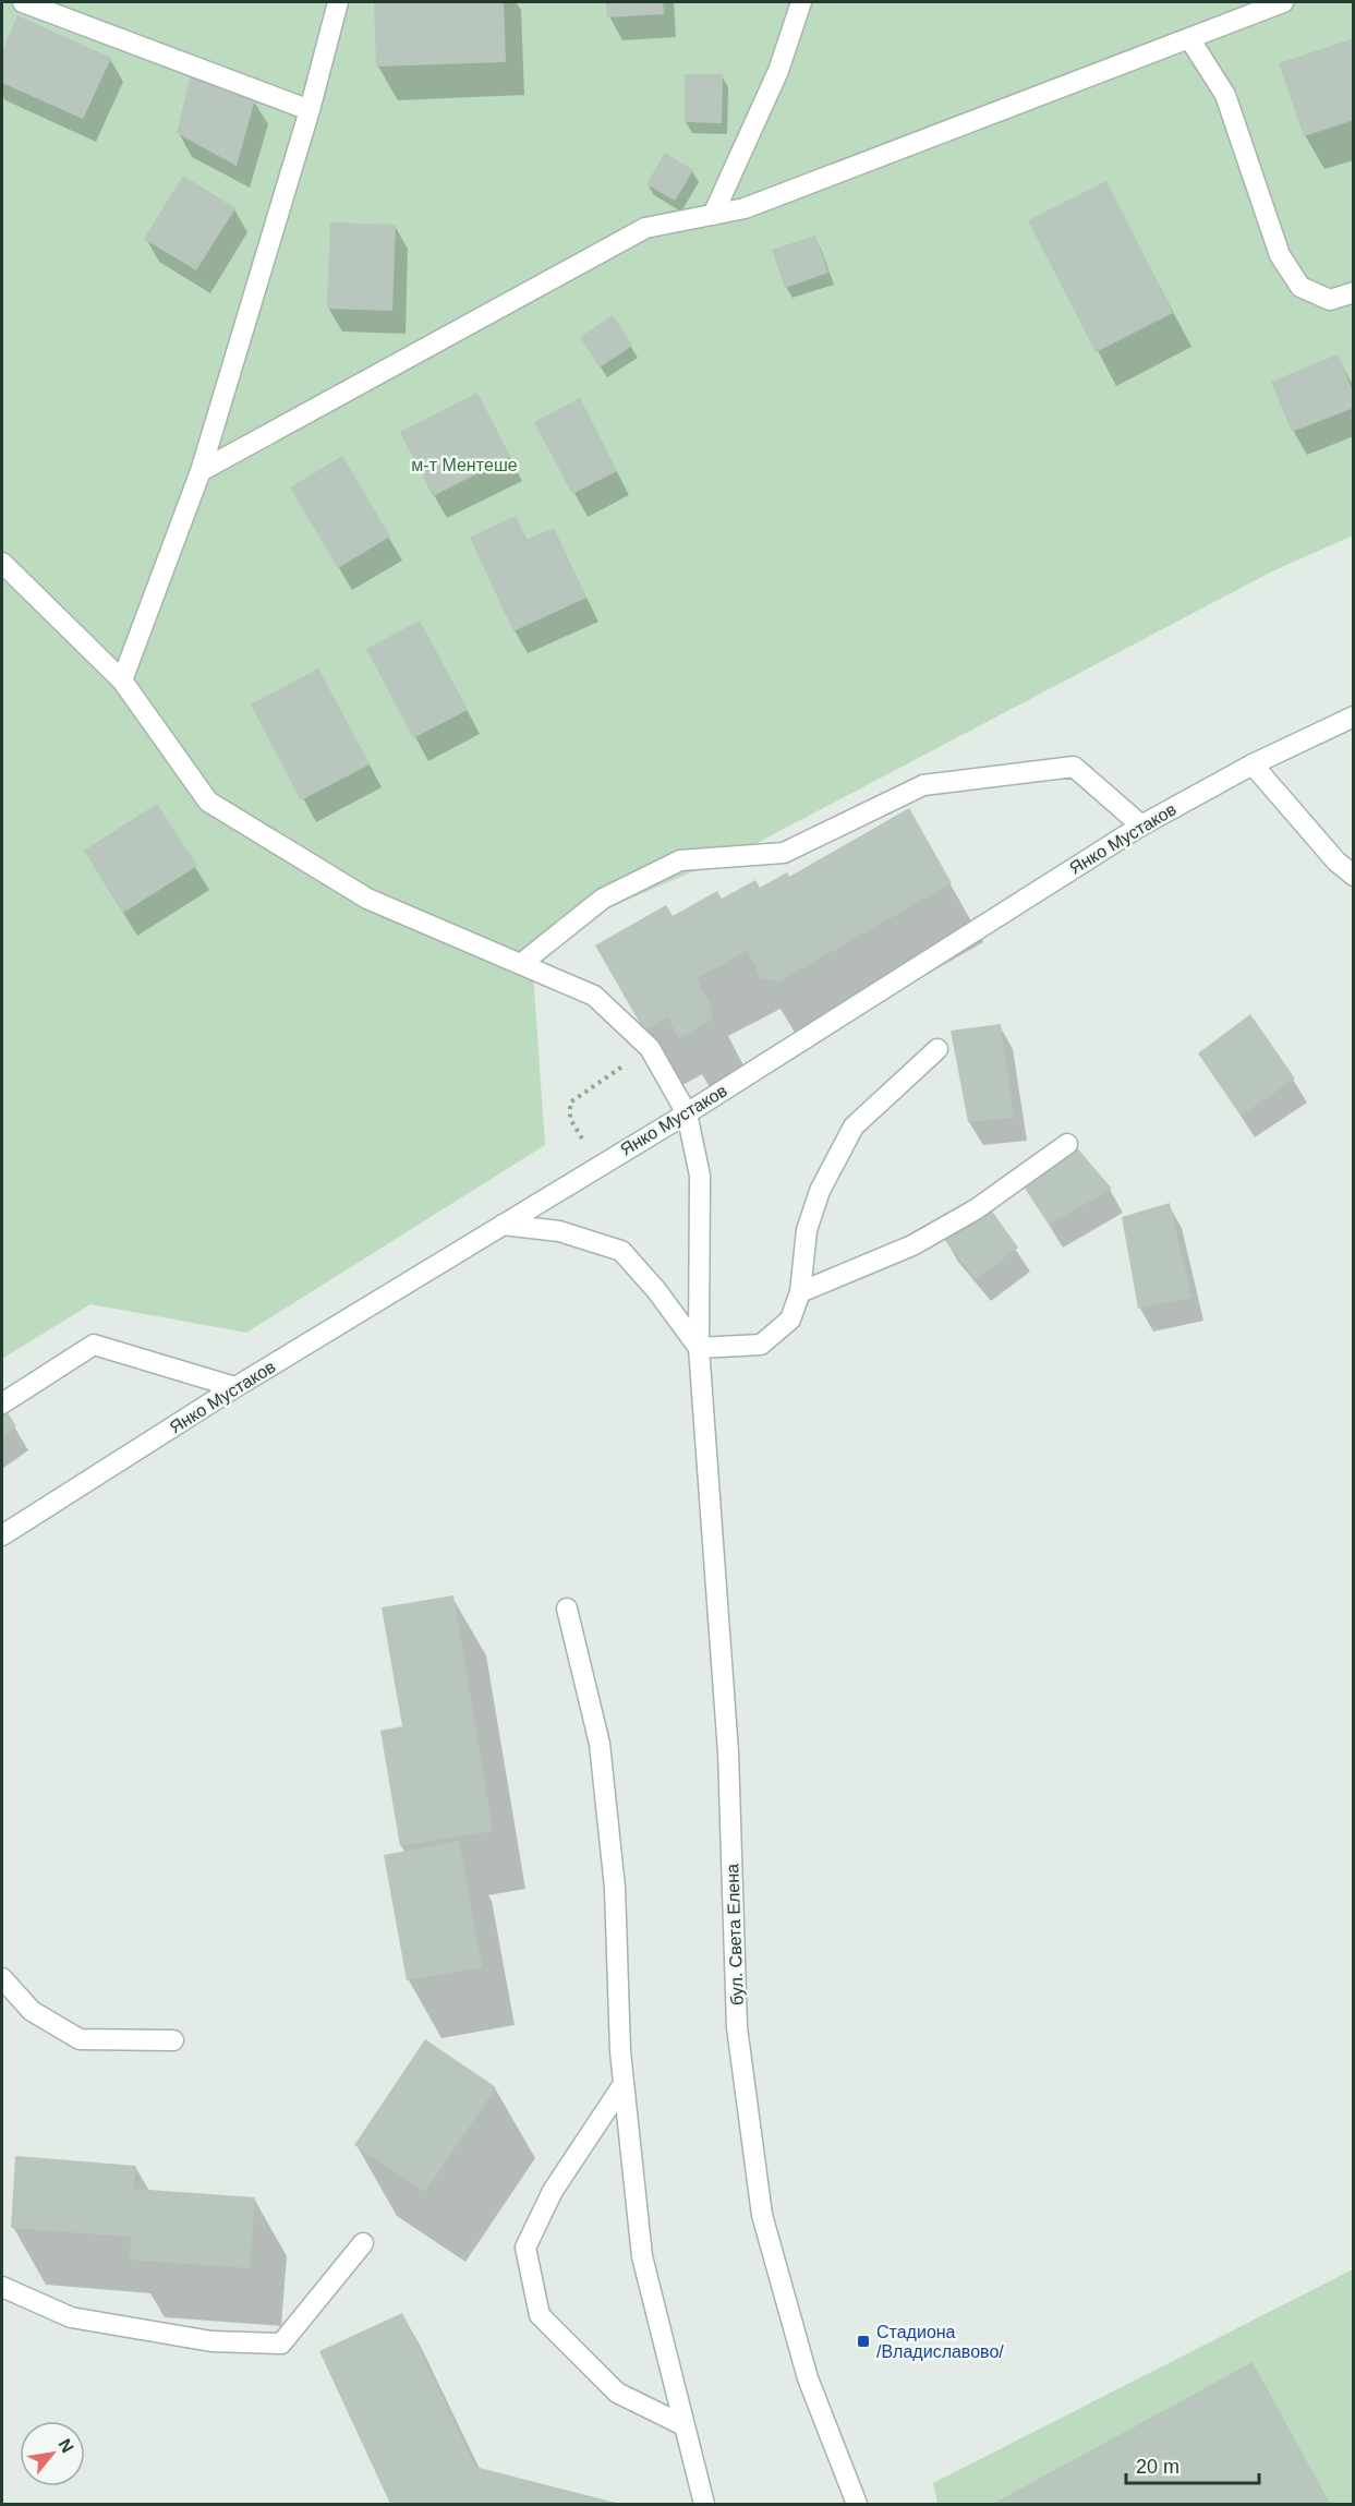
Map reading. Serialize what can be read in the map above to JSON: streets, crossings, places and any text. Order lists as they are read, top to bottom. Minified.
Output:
{"streets":{"street":["Янко Мустаков","бул. Света Елена"]},"crossings":[["Янко Мустаков","бул. Света Елена"]],"parks":["м-т Ментeше"],"places":{"transit":["Стадиона /Владиславово/"]},"scale_bar":"20 m","north":"top right"}
